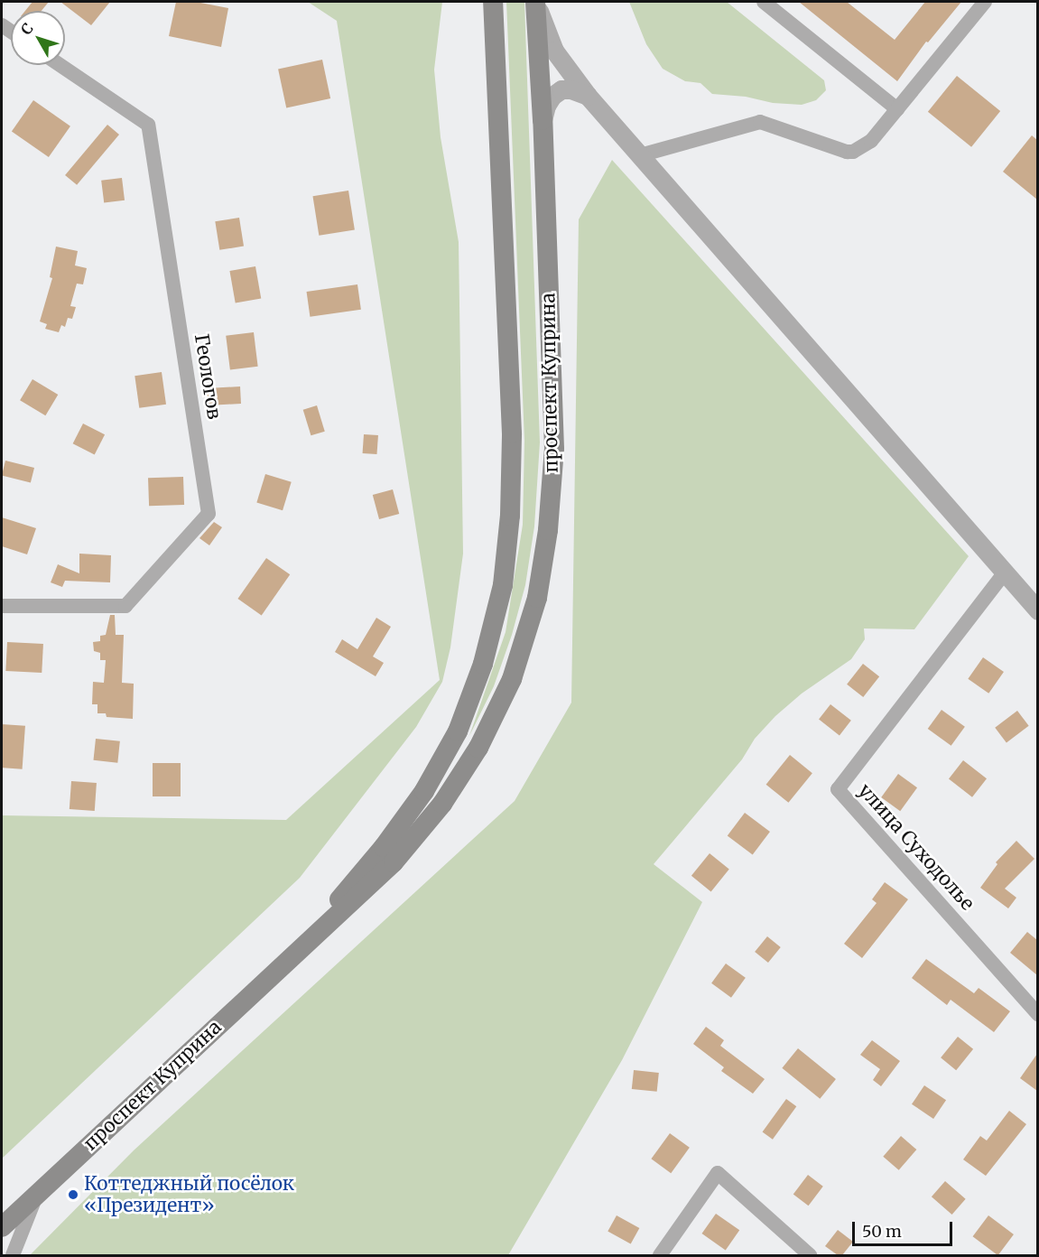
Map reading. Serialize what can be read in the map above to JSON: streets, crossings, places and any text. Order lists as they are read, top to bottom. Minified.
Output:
{"streets":{"main road":["проспект Куприна"],"street":["Геологов","улица Суходолье"]},"places":["Коттеджный посёлок «Президент»"],"scale_bar":"50 m","north":"top left"}
